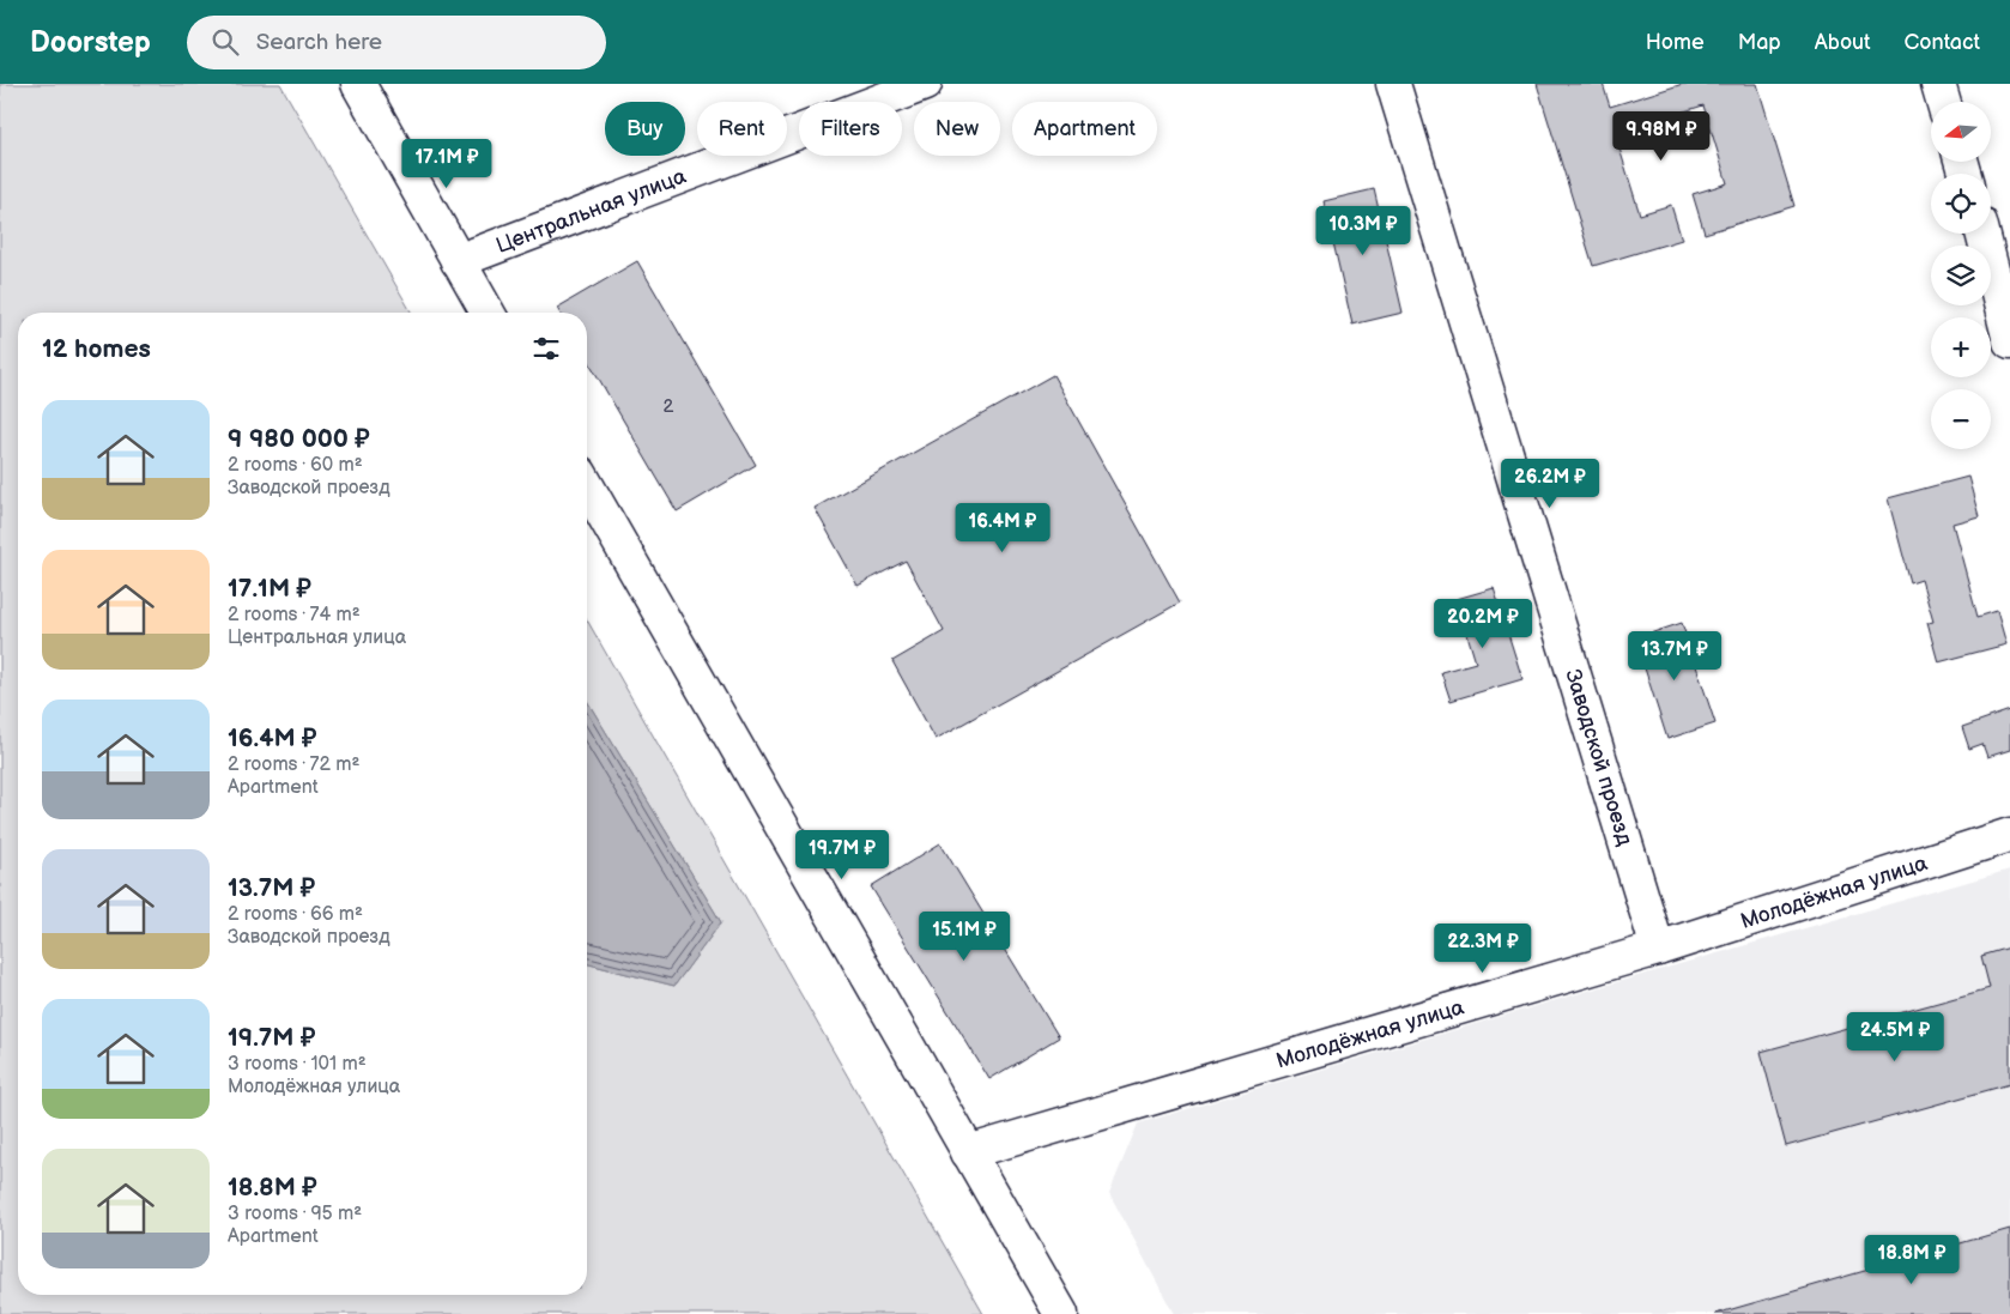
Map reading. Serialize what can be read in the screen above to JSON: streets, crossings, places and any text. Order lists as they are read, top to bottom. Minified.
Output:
{"streets":{"street":["Центральная улица","Заводской проезд","Молодёжная улица"]},"crossings":[["Заводской проезд","Молодёжная улица"]],"house_numbers":["2"],"north":"left","page":{"header":"Doorstep","search":"Search here","nav":["Home","Map","About","Contact"],"map_buttons":["+","−"],"chip":["Buy","Rent","Filters","New","Apartment"],"price":["9.98M ₽","17.1M ₽","10.3M ₽","26.2M ₽","16.4M ₽","20.2M ₽","13.7M ₽","19.7M ₽","15.1M ₽","22.3M ₽","24.5M ₽","18.8M ₽"],"heading":"12 homes","list":[{"name":"9 980 000 ₽","note":"2 rooms · 60 m² · Заводской проезд"},{"name":"17.1M ₽","note":"2 rooms · 74 m² · Центральная улица"},{"name":"16.4M ₽","note":"2 rooms · 72 m² · Apartment"},{"name":"13.7M ₽","note":"2 rooms · 66 m² · Заводской проезд"},{"name":"19.7M ₽","note":"3 rooms · 101 m² · Молодёжная улица"},{"name":"18.8M ₽","note":"3 rooms · 95 m² · Apartment"}]}}
